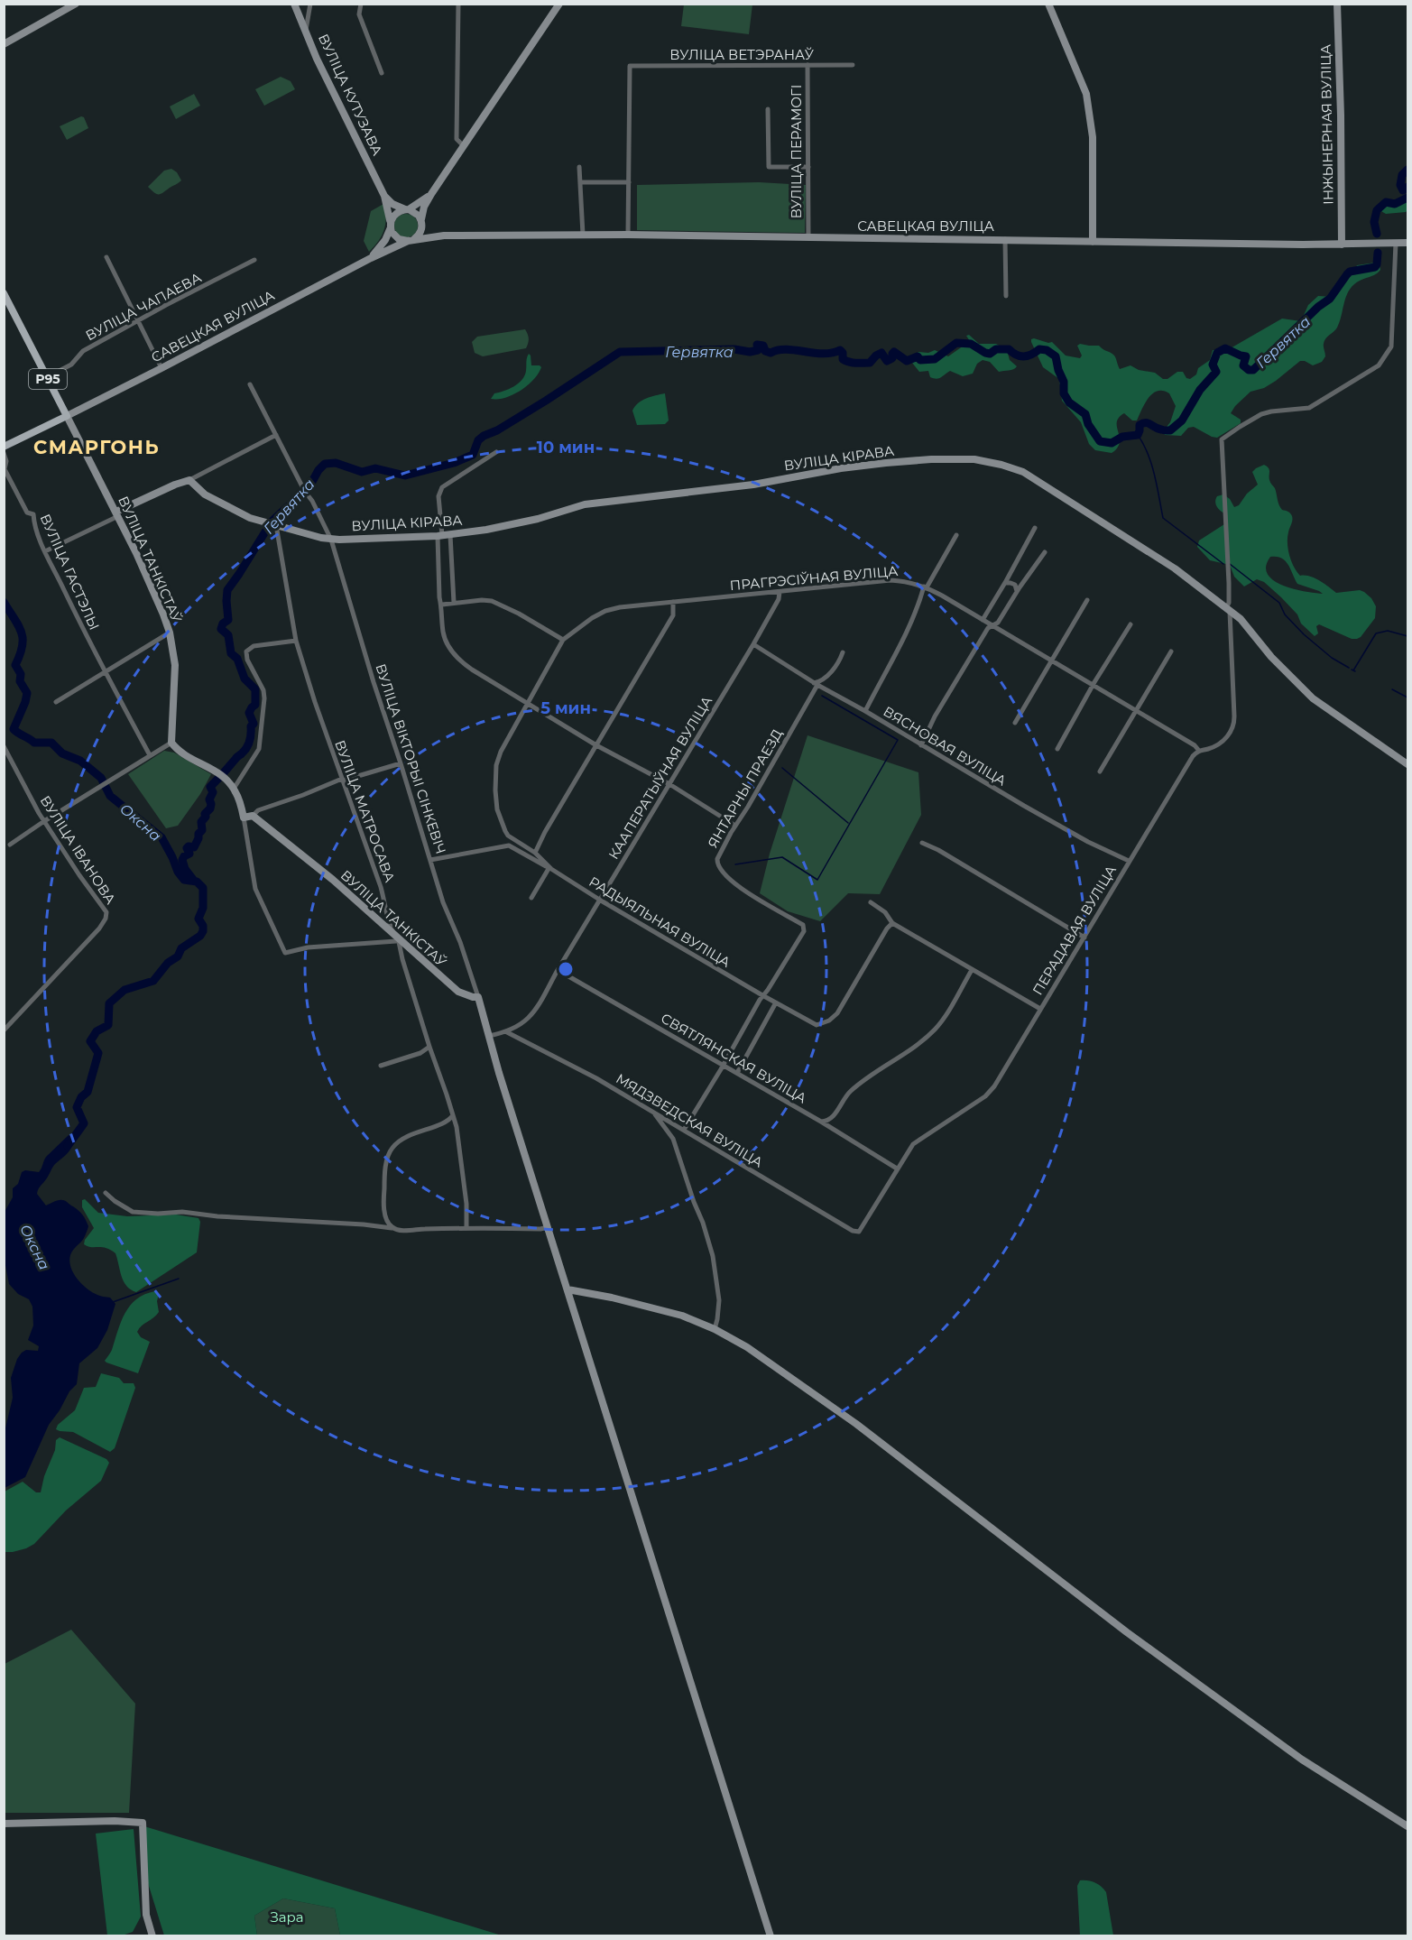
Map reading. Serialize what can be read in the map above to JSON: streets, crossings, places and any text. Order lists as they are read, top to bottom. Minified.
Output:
{"streets":{"main road":["Р95"],"street":["ВУЛІЦА ВЕТЭРАНАЎ","ВУЛІЦА КУТУЗАВА","ІНЖЫНЕРНАЯ ВУЛІЦА","ВУЛІЦА ПЕРАМОГІ","САВЕЦКАЯ ВУЛІЦА","ВУЛІЦА ЧАПАЕВА","ВУЛІЦА КІРАВА","ВУЛІЦА ТАНКІСТАЎ","ВУЛІЦА ГАСТЭЛЫ","ПРАГРЭСІЎНАЯ ВУЛІЦА","ВЯСНОВАЯ ВУЛІЦА","ВУЛІЦА ВІКТОРЫІ СІНКЕВІЧ","КААПЕРАТЫЎНАЯ ВУЛІЦА","ЯНТАРНЫ ПРАЕЗД","ВУЛІЦА МАТРОСАВА","ВУЛІЦА ІВАНОВА","РАДЫЯЛЬНАЯ ВУЛІЦА","ПЕРАДАВАЯ ВУЛІЦА","СВЯТЛЯНСКАЯ ВУЛІЦА","МЯДЗВЕДСКАЯ ВУЛІЦА"]},"crossings":[["ВУЛІЦА ВЕТЭРАНАЎ","ВУЛІЦА ПЕРАМОГІ"],["ВУЛІЦА КУТУЗАВА","САВЕЦКАЯ ВУЛІЦА"],["ІНЖЫНЕРНАЯ ВУЛІЦА","САВЕЦКАЯ ВУЛІЦА"],["ВУЛІЦА ПЕРАМОГІ","САВЕЦКАЯ ВУЛІЦА"],["САВЕЦКАЯ ВУЛІЦА","Р95"],["САВЕЦКАЯ ВУЛІЦА","ВУЛІЦА ТАНКІСТАЎ"],["ВУЛІЦА ЧАПАЕВА","Р95"],["Р95","ВУЛІЦА ТАНКІСТАЎ"],["ВУЛІЦА КІРАВА","ВУЛІЦА ВІКТОРЫІ СІНКЕВІЧ"],["ВУЛІЦА КІРАВА","ВУЛІЦА МАТРОСАВА"],["ВУЛІЦА ТАНКІСТАЎ","ВУЛІЦА ВІКТОРЫІ СІНКЕВІЧ"],["ВУЛІЦА ТАНКІСТАЎ","ВУЛІЦА МАТРОСАВА"],["ПРАГРЭСІЎНАЯ ВУЛІЦА","КААПЕРАТЫЎНАЯ ВУЛІЦА"],["ПРАГРЭСІЎНАЯ ВУЛІЦА","ПЕРАДАВАЯ ВУЛІЦА"],["ВЯСНОВАЯ ВУЛІЦА","КААПЕРАТЫЎНАЯ ВУЛІЦА"],["ВЯСНОВАЯ ВУЛІЦА","ЯНТАРНЫ ПРАЕЗД"],["ВЯСНОВАЯ ВУЛІЦА","ПЕРАДАВАЯ ВУЛІЦА"],["ВУЛІЦА ВІКТОРЫІ СІНКЕВІЧ","КААПЕРАТЫЎНАЯ ВУЛІЦА"],["КААПЕРАТЫЎНАЯ ВУЛІЦА","РАДЫЯЛЬНАЯ ВУЛІЦА"],["КААПЕРАТЫЎНАЯ ВУЛІЦА","СВЯТЛЯНСКАЯ ВУЛІЦА"],["КААПЕРАТЫЎНАЯ ВУЛІЦА","МЯДЗВЕДСКАЯ ВУЛІЦА"],["ЯНТАРНЫ ПРАЕЗД","РАДЫЯЛЬНАЯ ВУЛІЦА"],["ПЕРАДАВАЯ ВУЛІЦА","СВЯТЛЯНСКАЯ ВУЛІЦА"],["ПЕРАДАВАЯ ВУЛІЦА","МЯДЗВЕДСКАЯ ВУЛІЦА"]],"districts":["СМАРГОНЬ"],"water":["Гервятка","Оксна"],"parks":["Зара"],"rings":["10 мин","5 мин"]}
